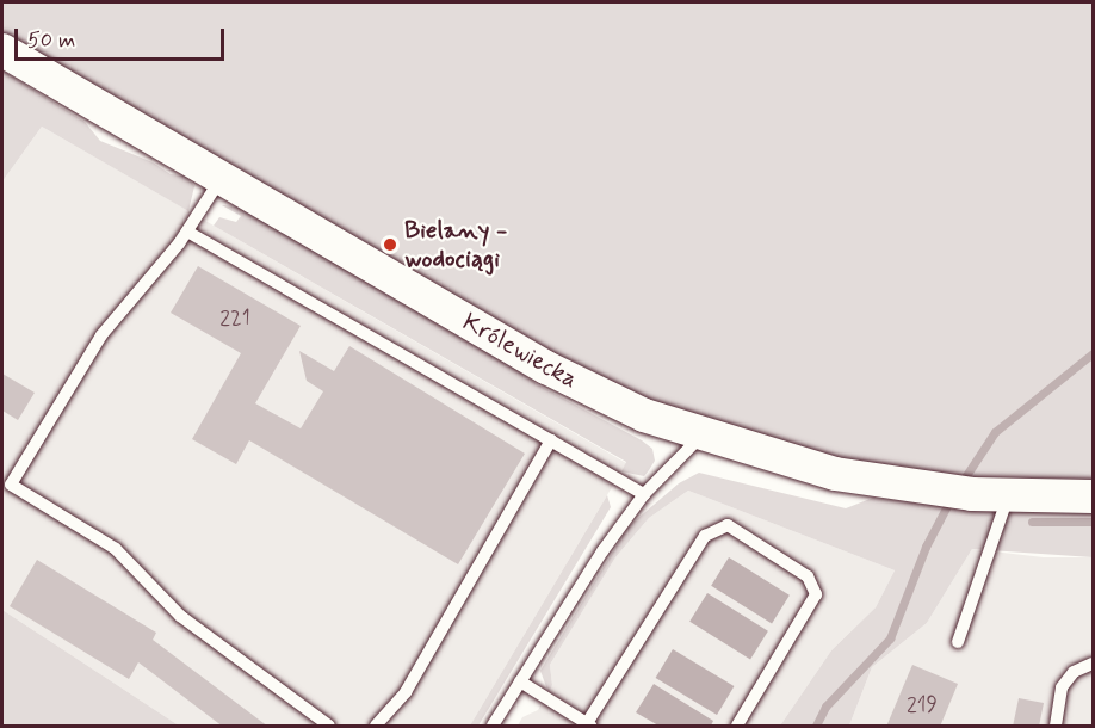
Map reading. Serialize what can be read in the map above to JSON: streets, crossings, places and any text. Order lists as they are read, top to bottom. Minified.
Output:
{"streets":{"main road":["Królewiecka"]},"places":["Bielany - wodociągi"],"house_numbers":["221","219"],"scale_bar":"50 m"}
